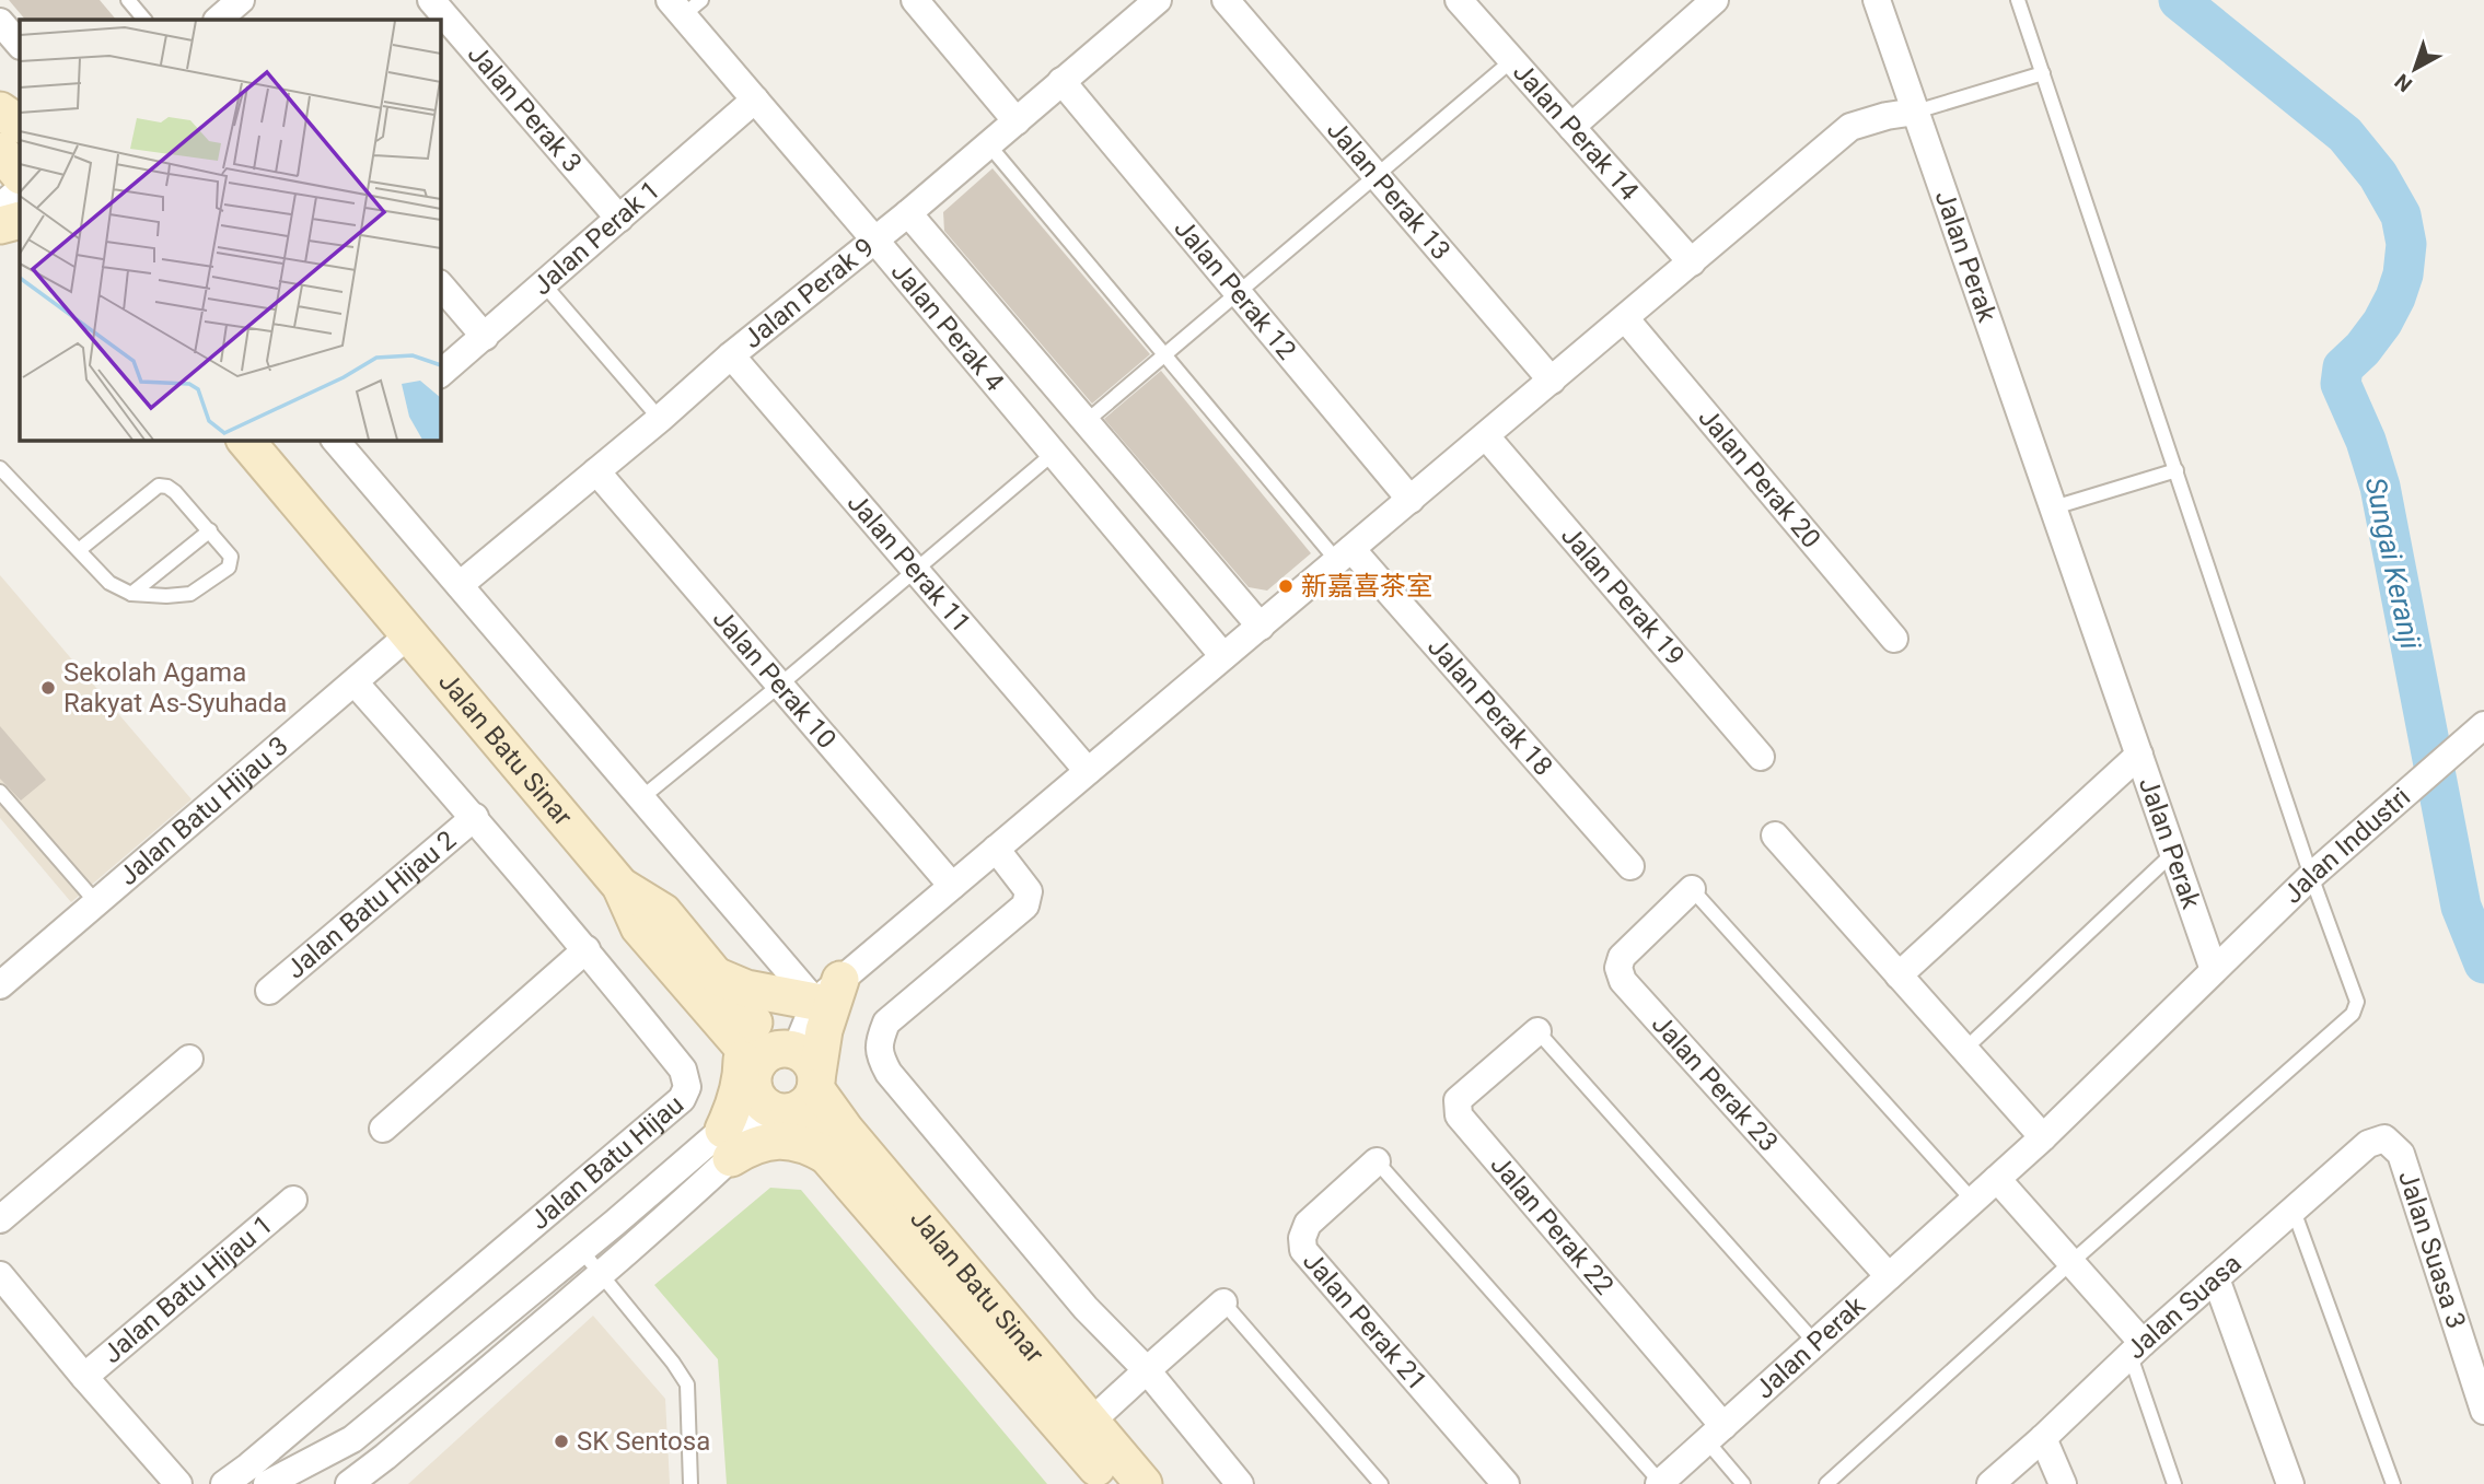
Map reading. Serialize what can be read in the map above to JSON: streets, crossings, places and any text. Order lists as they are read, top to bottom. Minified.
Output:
{"streets":{"street":["Jalan Perak 3","Jalan Perak 14","Jalan Perak 13","Jalan Perak 1","Jalan Perak","Jalan Perak 12","Jalan Perak 9","Jalan Perak 4","Jalan Perak 20","Jalan Perak 11","Jalan Perak 19","Jalan Perak 10","Jalan Perak 18","Jalan Batu Sinar","Jalan Batu Hijau 3","Jalan Industri","Jalan Batu Hijau 2","Jalan Perak 23","Jalan Batu Hijau","Jalan Perak 22","Jalan Suasa 3","Jalan Batu Hijau 1","Jalan Suasa","Jalan Perak 21"]},"crossings":[["Jalan Perak 3","Jalan Perak 1"],["Jalan Perak 1","Jalan Perak 4"],["Jalan Perak","Jalan Industri"],["Jalan Perak","Jalan Perak 23"],["Jalan Perak","Jalan Perak 22"],["Jalan Perak 12","Jalan Perak 9"],["Jalan Perak 9","Jalan Perak 4"],["Jalan Perak 9","Jalan Perak 11"],["Jalan Perak 9","Jalan Perak 10"],["Jalan Batu Sinar","Jalan Batu Hijau 3"],["Jalan Batu Sinar","Jalan Batu Hijau"],["Jalan Batu Hijau 3","Jalan Batu Hijau"],["Jalan Batu Hijau 2","Jalan Batu Hijau"],["Jalan Suasa 3","Jalan Suasa"]],"water":["Sungai Keranji"],"places":["新嘉喜茶室","Sekolah Agama Rakyat As-Syuhada","SK Sentosa"],"north":"bottom left"}
